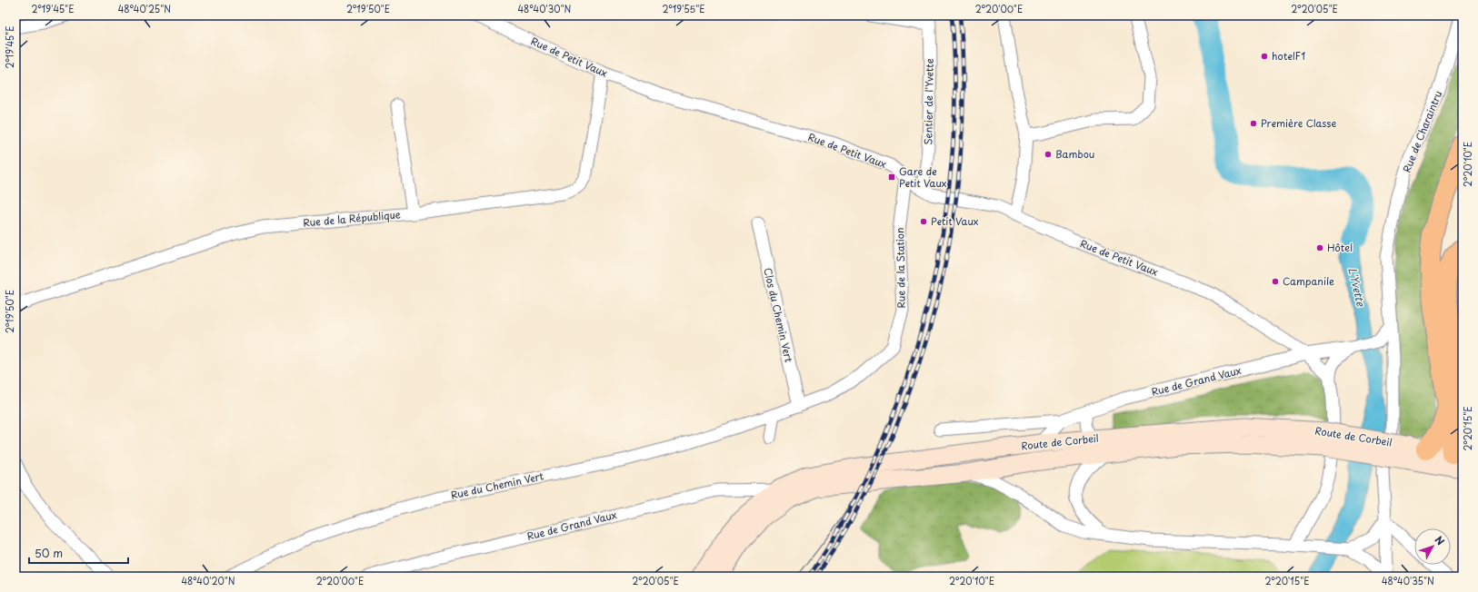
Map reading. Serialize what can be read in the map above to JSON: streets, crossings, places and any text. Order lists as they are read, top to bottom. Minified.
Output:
{"streets":{"main road":["Route de Corbeil"],"street":["Rue de Petit Vaux","Sentier de l'Yvette","Rue de Charaintru","Rue de la République","Rue de la Station","Clos du Chemin Vert","Rue de Grand Vaux","Rue du Chemin Vert"]},"crossings":[["Rue de Petit Vaux","Sentier de l'Yvette"],["Rue de Petit Vaux","Rue de la République"],["Rue de Petit Vaux","Rue de la Station"],["Rue de Petit Vaux","Rue de Grand Vaux"],["Rue de la Station","Clos du Chemin Vert"],["Rue de la Station","Rue du Chemin Vert"],["Rue de Grand Vaux","Route de Corbeil"]],"water":["L'Yvette"],"places":{"other":["hotelF1","Première Classe","Bambou","Petit Vaux","Hôtel","Campanile"],"transit":["Gare de Petit Vaux"]},"scale_bar":"50 m","north":"top right","coordinates":["2°19'45\"E","48°40'25\"N","2°19'50\"E","48°40'30\"N","2°19'55\"E","2°20'00\"E","2°20'05\"E","2°20'10\"E","2°20'15\"E","48°40'20\"N","48°40'35\"N"]}
